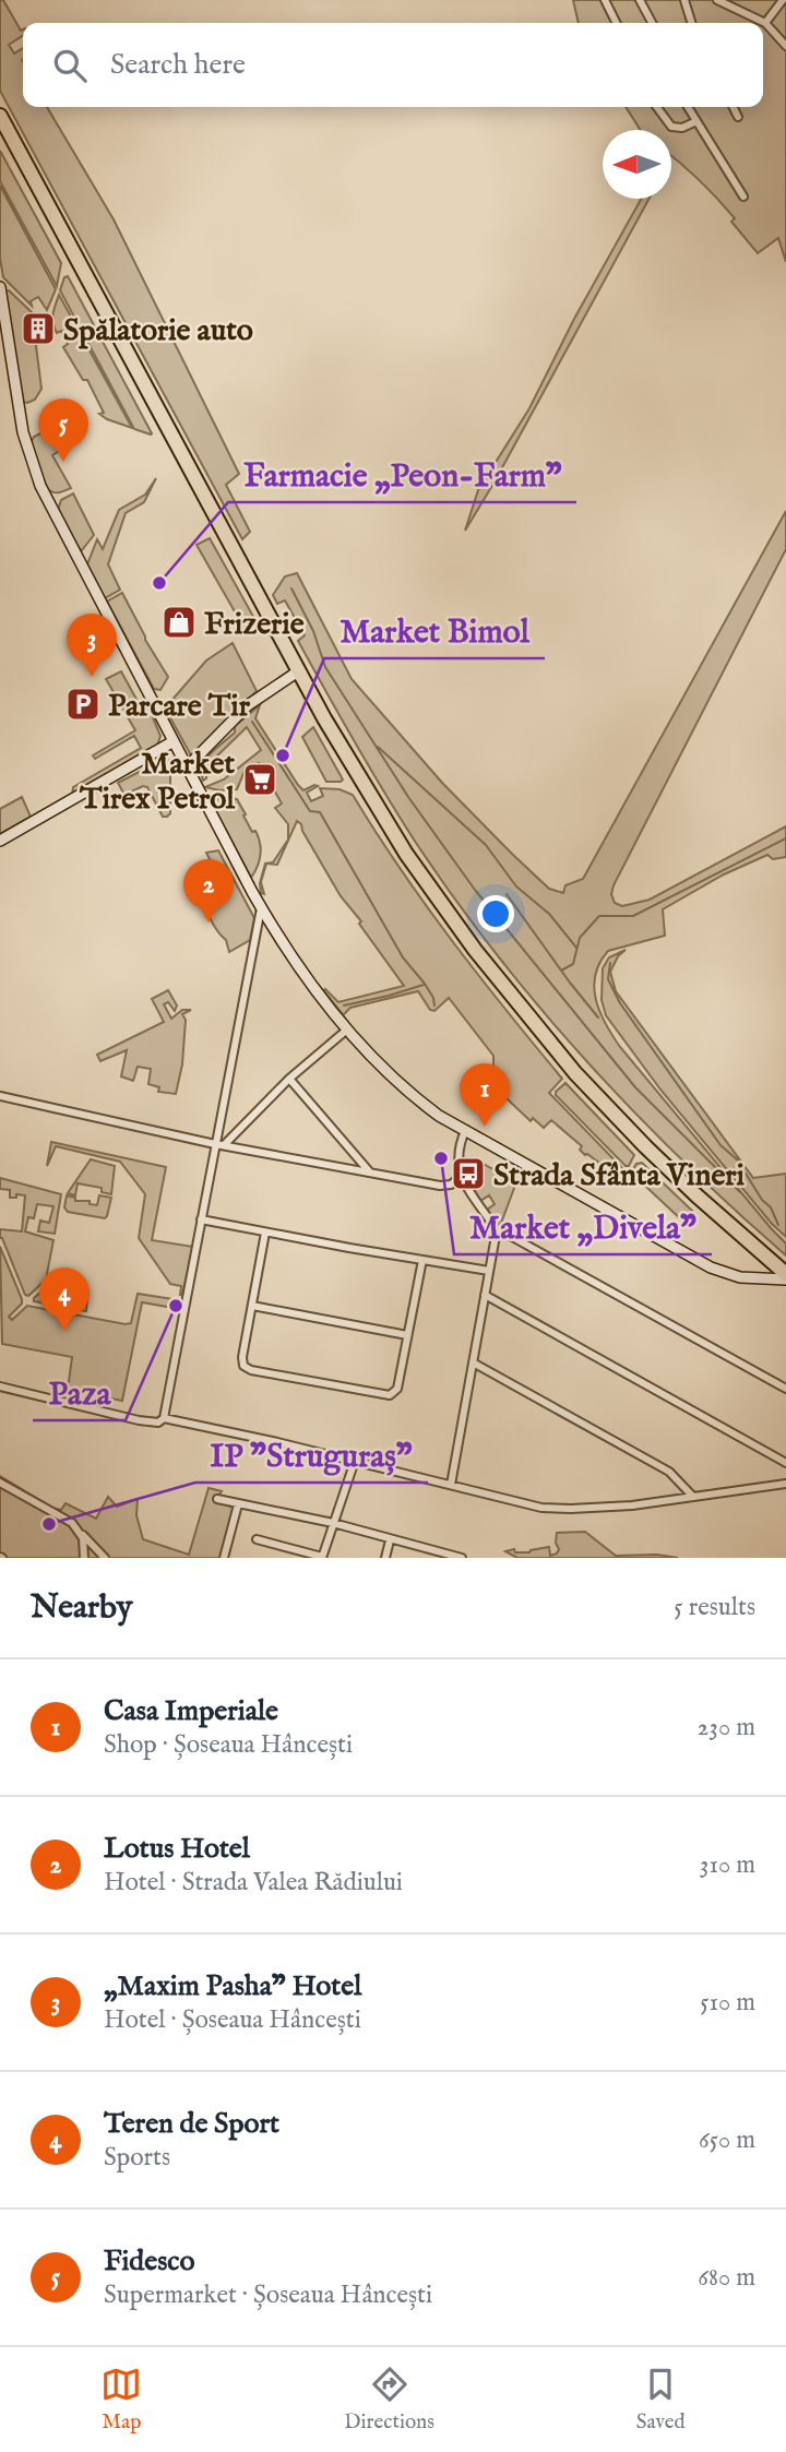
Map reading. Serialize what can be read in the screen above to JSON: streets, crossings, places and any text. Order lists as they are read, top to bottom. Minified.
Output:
{"places":{"building":["Spălatorie auto"],"other":["Farmacie „Peon-Farm”","Market Bimol","Market „Divela\"","Paza","IP \"Struguraș\""],"shop":["Frizerie"],"parking":["Parcare Tir"],"supermarket":["Market Tirex Petrol"],"bus stop":["Strada Sfânta Vineri"]},"north":"left","page":{"search":"Search here","pins":["5","3","2","1","4"],"heading":["Nearby","5 results"],"list":[{"mark":"1","name":"Casa Imperiale","note":"Shop · Șoseaua Hâncești","value":"230 m"},{"mark":"2","name":"Lotus Hotel","note":"Hotel · Strada Valea Rădiului","value":"310 m"},{"mark":"3","name":"„Maxim Pasha” Hotel","note":"Hotel · Șoseaua Hâncești","value":"510 m"},{"mark":"4","name":"Teren de Sport","note":"Sports","value":"650 m"},{"mark":"5","name":"Fidesco","note":"Supermarket · Șoseaua Hâncești","value":"680 m"}],"nav":["Map","Directions","Saved"]}}
